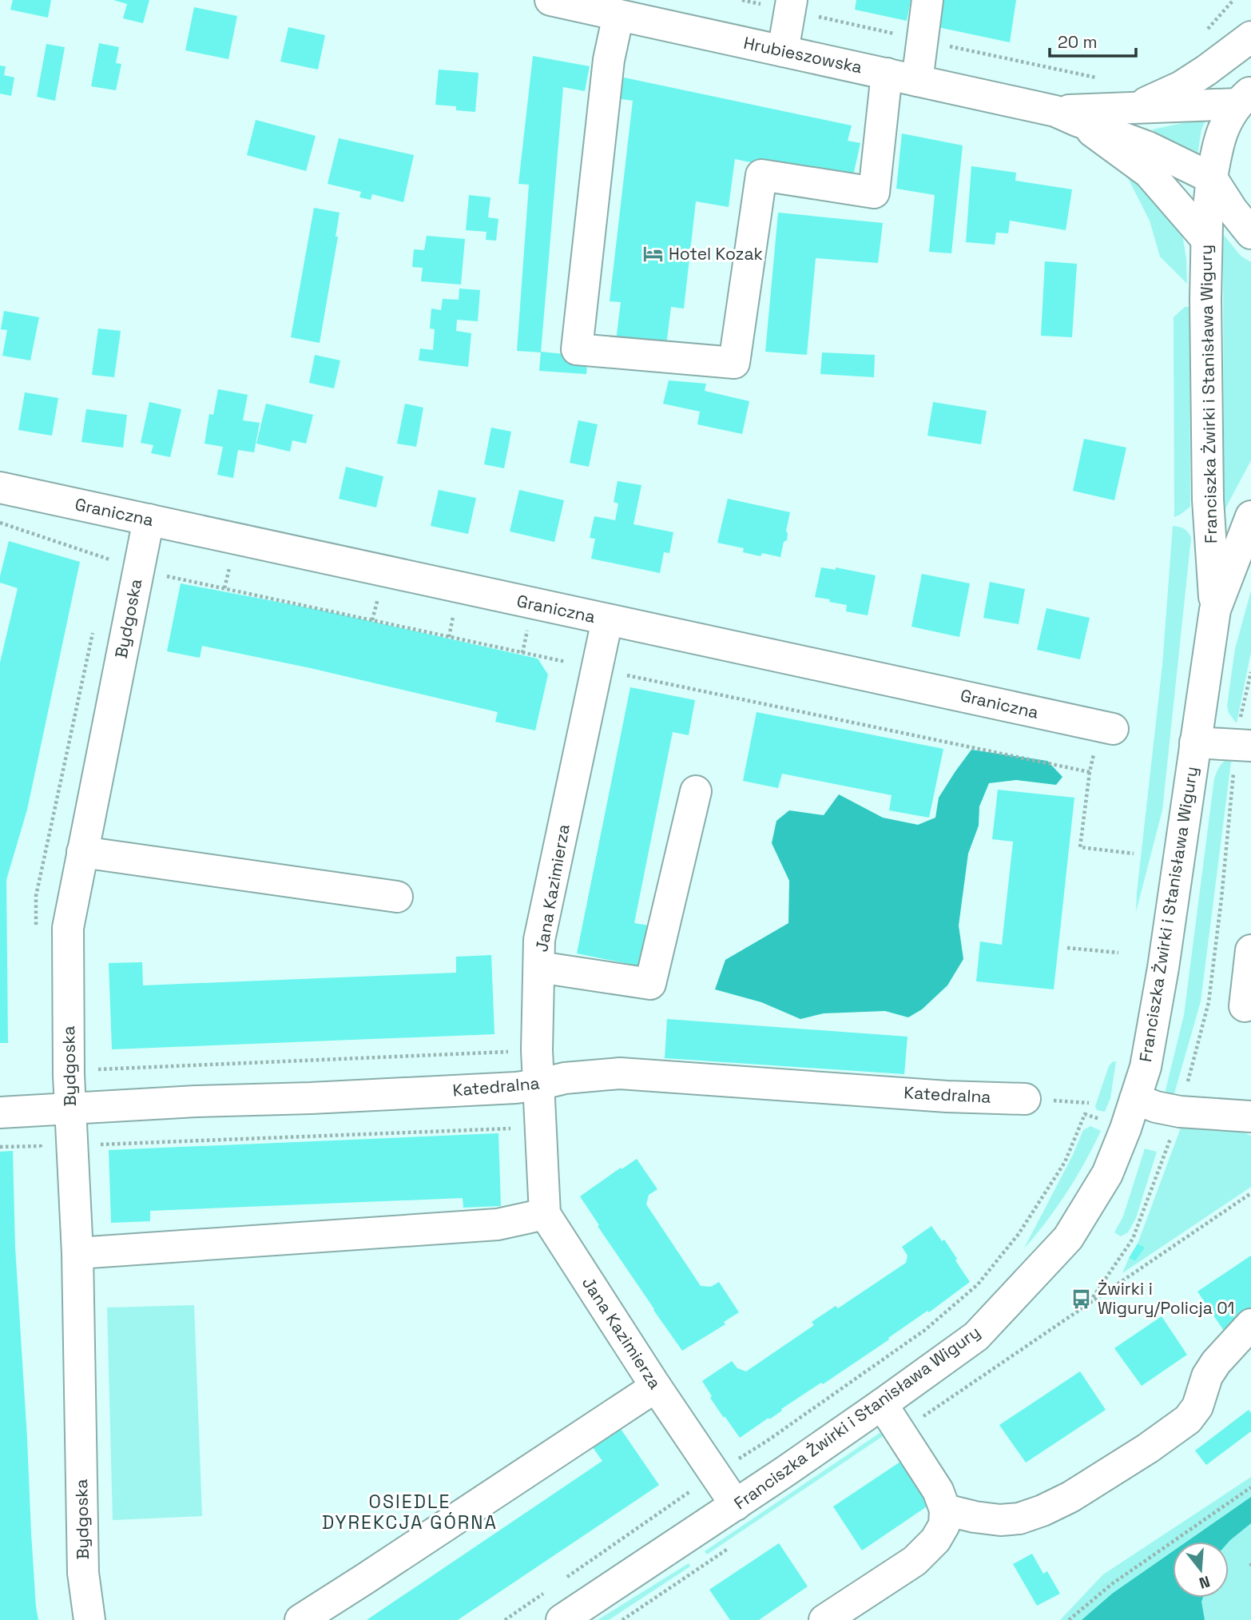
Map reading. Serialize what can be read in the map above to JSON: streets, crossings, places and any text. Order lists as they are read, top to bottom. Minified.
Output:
{"streets":{"street":["Hrubieszowska","Franciszka Żwirki i Stanisława Wigury","Graniczna","Bydgoska","Jana Kazimierza","Katedralna"]},"crossings":[["Franciszka Żwirki i Stanisława Wigury","Jana Kazimierza"],["Graniczna","Bydgoska"],["Graniczna","Jana Kazimierza"],["Bydgoska","Katedralna"],["Jana Kazimierza","Katedralna"]],"districts":["OSIEDLE DYREKCJA GÓRNA"],"places":{"hotel":["Hotel Kozak"],"bus stop":["Żwirki i Wigury/Policja 01"]},"scale_bar":"20 m","north":"bottom"}
